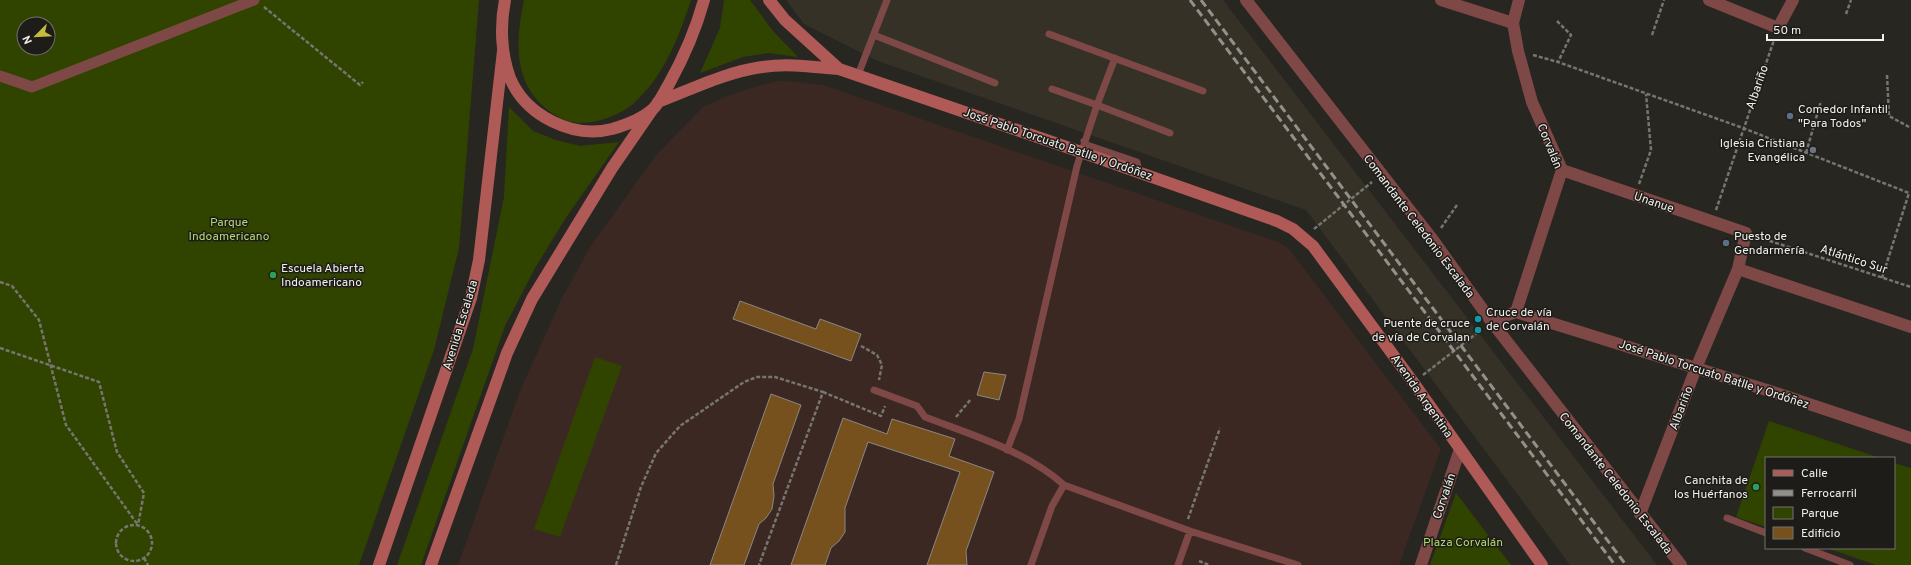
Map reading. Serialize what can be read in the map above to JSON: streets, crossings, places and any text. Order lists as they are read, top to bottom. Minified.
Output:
{"streets":{"main road":["José Pablo Torcuato Batlle y Ordóñez","Avenida Escalada","Avenida Argentina"],"street":["Albariño","Corvalán","Unanue","Comandante Celedonio Escalada"],"path":["Atlántico Sur"]},"crossings":[["Albariño","José Pablo Torcuato Batlle y Ordóñez"],["Albariño","Unanue"],["Albariño","Comandante Celedonio Escalada"],["Albariño","Atlántico Sur"],["José Pablo Torcuato Batlle y Ordóñez","Corvalán"],["José Pablo Torcuato Batlle y Ordóñez","Avenida Escalada"],["José Pablo Torcuato Batlle y Ordóñez","Avenida Argentina"],["Corvalán","Unanue"],["Corvalán","Avenida Argentina"],["Unanue","Atlántico Sur"]],"parks":["Parque Indoamericano","Plaza Corvalán"],"places":["Comedor Infantil \"Para Todos\"","Iglesia Cristiana Evangélica","Puesto de Gendarmería","Escuela Abierta Indoamericano","Cruce de vía de Corvalán","Puente de cruce de vía de Corvalan","Canchita de los Huérfanos"],"legend":["Calle","Ferrocarril","Parque","Edificio"],"scale_bar":"50 m","north":"bottom left"}
